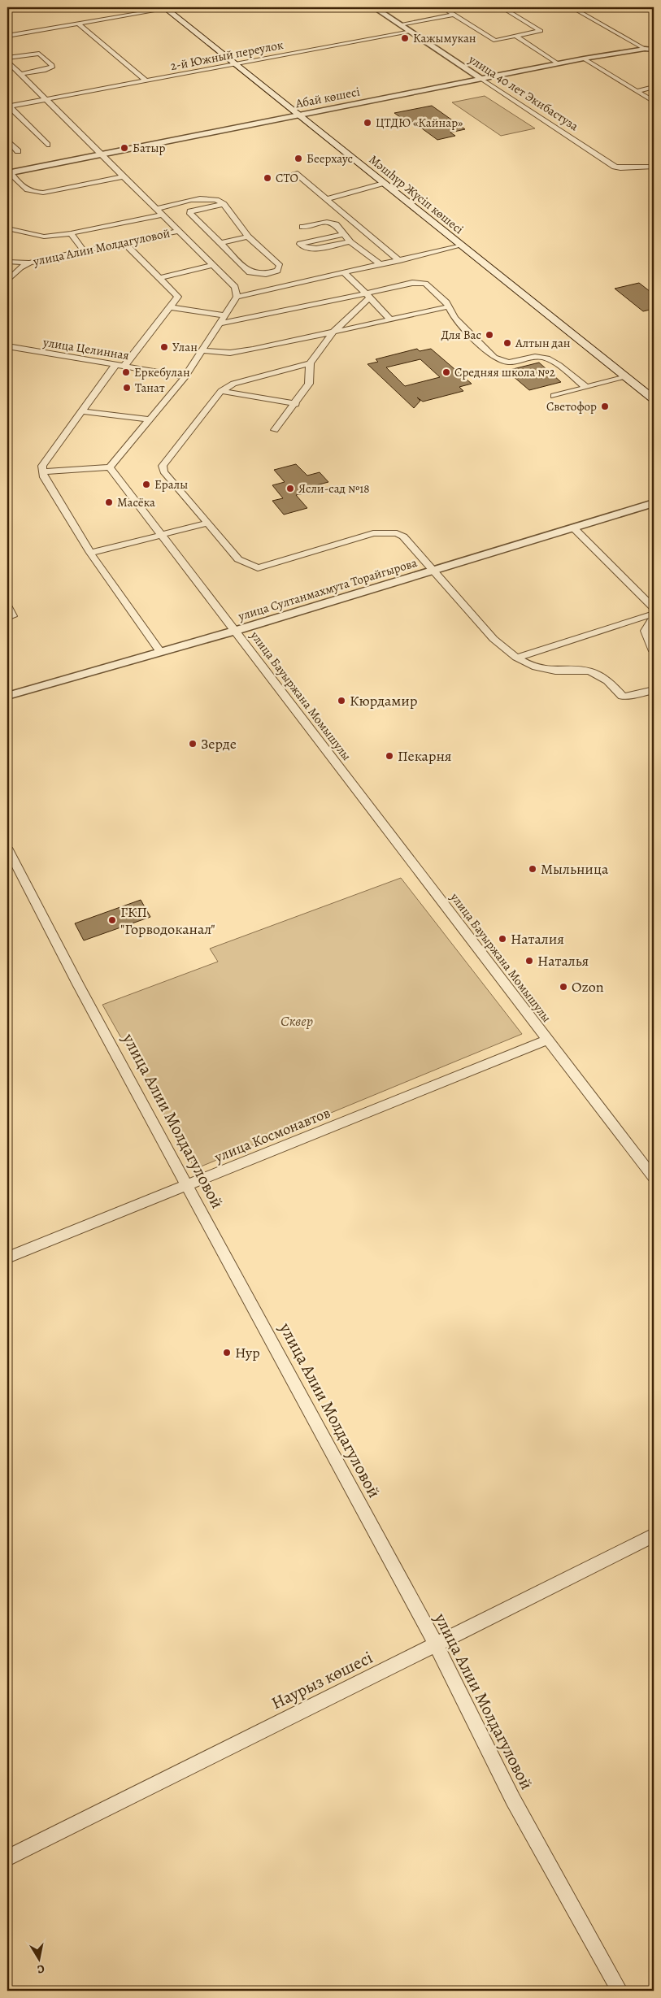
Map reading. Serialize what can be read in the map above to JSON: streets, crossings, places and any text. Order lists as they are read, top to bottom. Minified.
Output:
{"streets":{"main road":["Мәшһүр Жүсіп көшесі"],"street":["2-й Южный переулок","улица 40 лет Экибастуза","Абай көшесі","улица Алии Молдагуловой","улица Целинная","улица Султанмахмута Торайгырова","улица Бауыржана Момышулы","улица Космонавтов","Наурыз көшесі"]},"crossings":[["2-й Южный переулок","улица 40 лет Экибастуза"],["2-й Южный переулок","Мәшһүр Жүсіп көшесі"],["улица 40 лет Экибастуза","Абай көшесі"],["Абай көшесі","Мәшһүр Жүсіп көшесі"],["улица Алии Молдагуловой","улица Космонавтов"],["улица Алии Молдагуловой","Наурыз көшесі"],["улица Султанмахмута Торайгырова","улица Бауыржана Момышулы"],["улица Бауыржана Момышулы","улица Космонавтов"]],"parks":["Сквер"],"places":["Кажымукан","ЦТДЮ «Кайнар»","Батыр","Беерхаус","СТО","Для Вас","Алтын дан","Улан","Еркебулан","Средняя школа №2","Танат","Светофор","Ералы","Ясли-сад №18","Масёка","Кюрдамир","Зерде","Пекарня","Мыльница","ГКП \"Горводоканал\"","Наталия","Наталья","Ozon","Нур"],"north":"bottom"}
